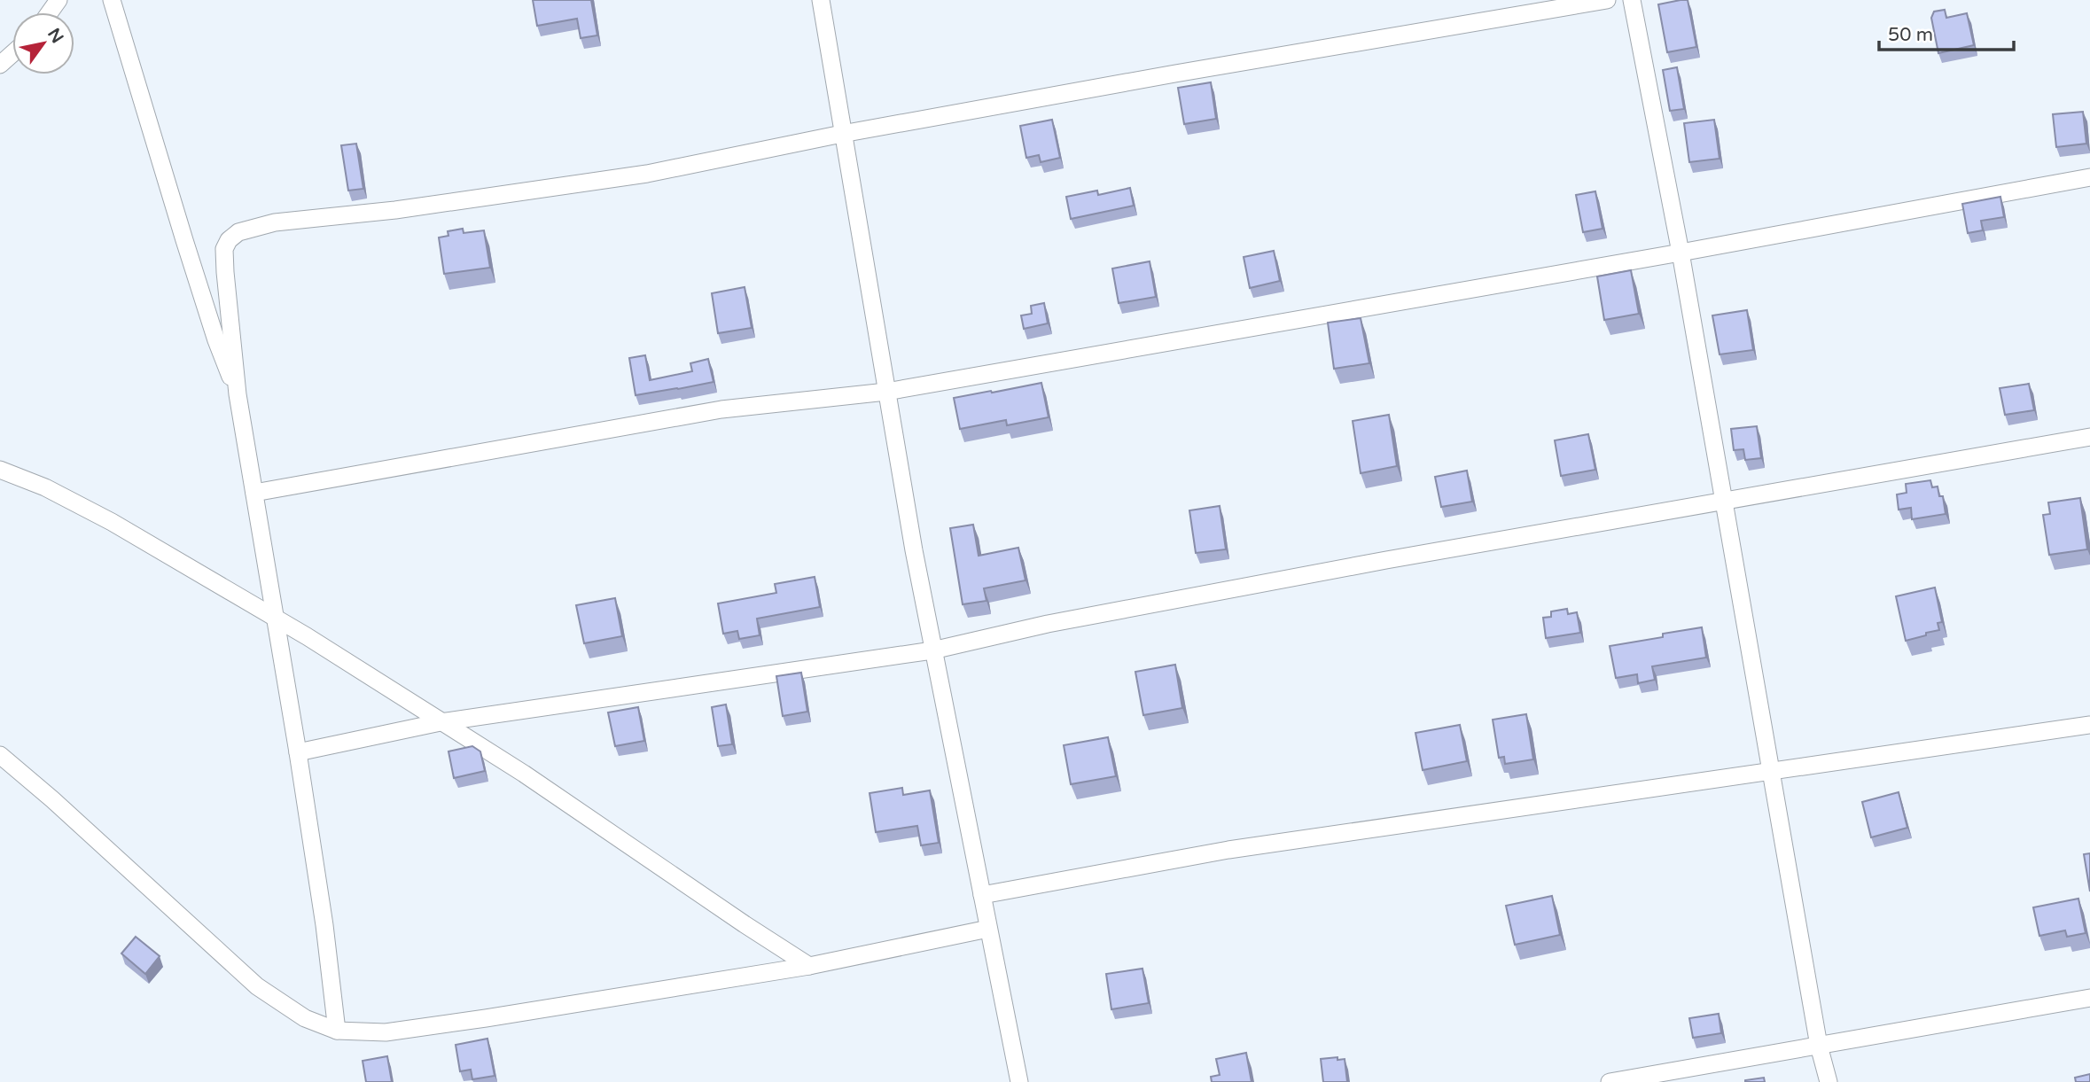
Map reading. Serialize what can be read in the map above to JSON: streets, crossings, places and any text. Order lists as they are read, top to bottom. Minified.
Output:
{"scale_bar":"50 m","north":"top right"}
